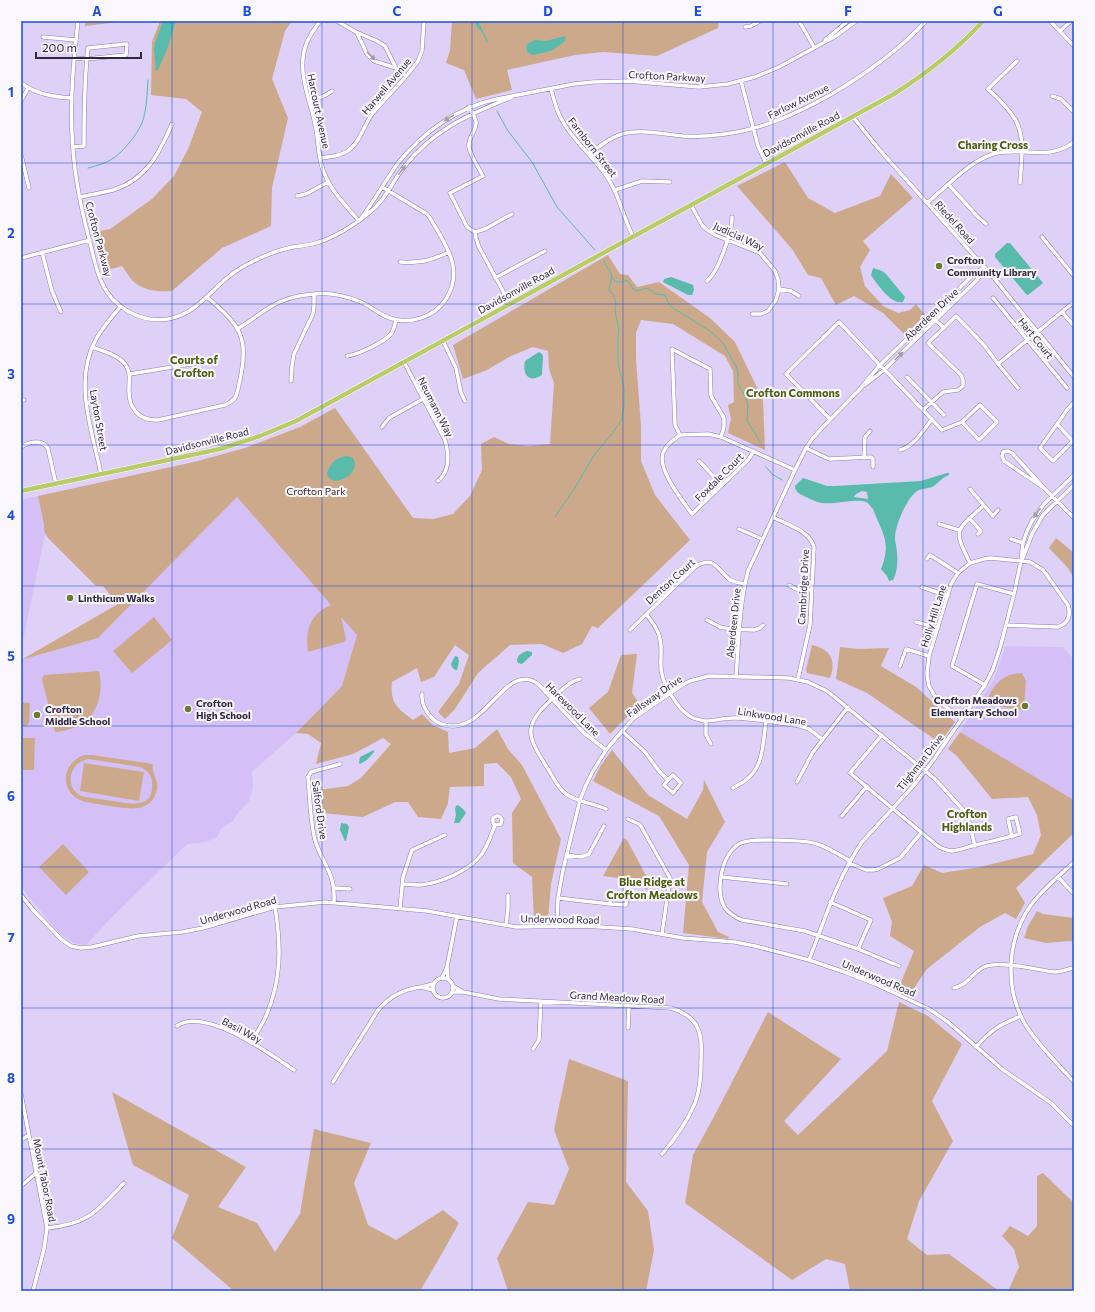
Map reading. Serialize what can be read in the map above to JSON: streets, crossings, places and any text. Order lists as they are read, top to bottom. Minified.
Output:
{"streets":{"main road":["Davidsonville Road"],"street":["Crofton Parkway","Harwell Avenue","Farlow Avenue","Harcourt Avenue","Farnborn Street","Riedel Road","Judicial Way","Aberdeen Drive","Hart Court","Neumann Way","Layton Street","Foxdale Court","Denton Court","Cambridge Drive","Holly Hill Lane","Fallsway Drive","Harewood Lane","Linkwood Lane","Tilghman Drive","Salford Drive","Underwood Road","Grand Meadow Road","Basil Way","Mount Tabor Road"]},"crossings":[["Crofton Parkway","Harcourt Avenue"],["Crofton Parkway","Farnborn Street"],["Crofton Parkway","Layton Street"],["Harwell Avenue","Harcourt Avenue"],["Farlow Avenue","Farnborn Street"],["Davidsonville Road","Farnborn Street"],["Davidsonville Road","Riedel Road"],["Davidsonville Road","Judicial Way"],["Davidsonville Road","Neumann Way"],["Davidsonville Road","Layton Street"],["Riedel Road","Aberdeen Drive"],["Aberdeen Drive","Denton Court"],["Aberdeen Drive","Cambridge Drive"],["Aberdeen Drive","Fallsway Drive"],["Denton Court","Linkwood Lane"],["Cambridge Drive","Fallsway Drive"],["Holly Hill Lane","Tilghman Drive"],["Fallsway Drive","Harewood Lane"],["Fallsway Drive","Linkwood Lane"],["Fallsway Drive","Tilghman Drive"],["Fallsway Drive","Underwood Road"],["Tilghman Drive","Underwood Road"],["Salford Drive","Underwood Road"]],"districts":["Charing Cross","Courts of Crofton","Crofton Commons","Crofton Highlands","Blue Ridge at Crofton Meadows"],"parks":["Crofton Park"],"places":["Crofton Community Library","Linthicum Walks","Crofton Meadows Elementary School","Crofton High School","Crofton Middle School"],"scale_bar":"200 m","grid":{"columns":["A","B","C","D","E","F","G"],"rows":["1","2","3","4","5","6","7","8","9"]}}
